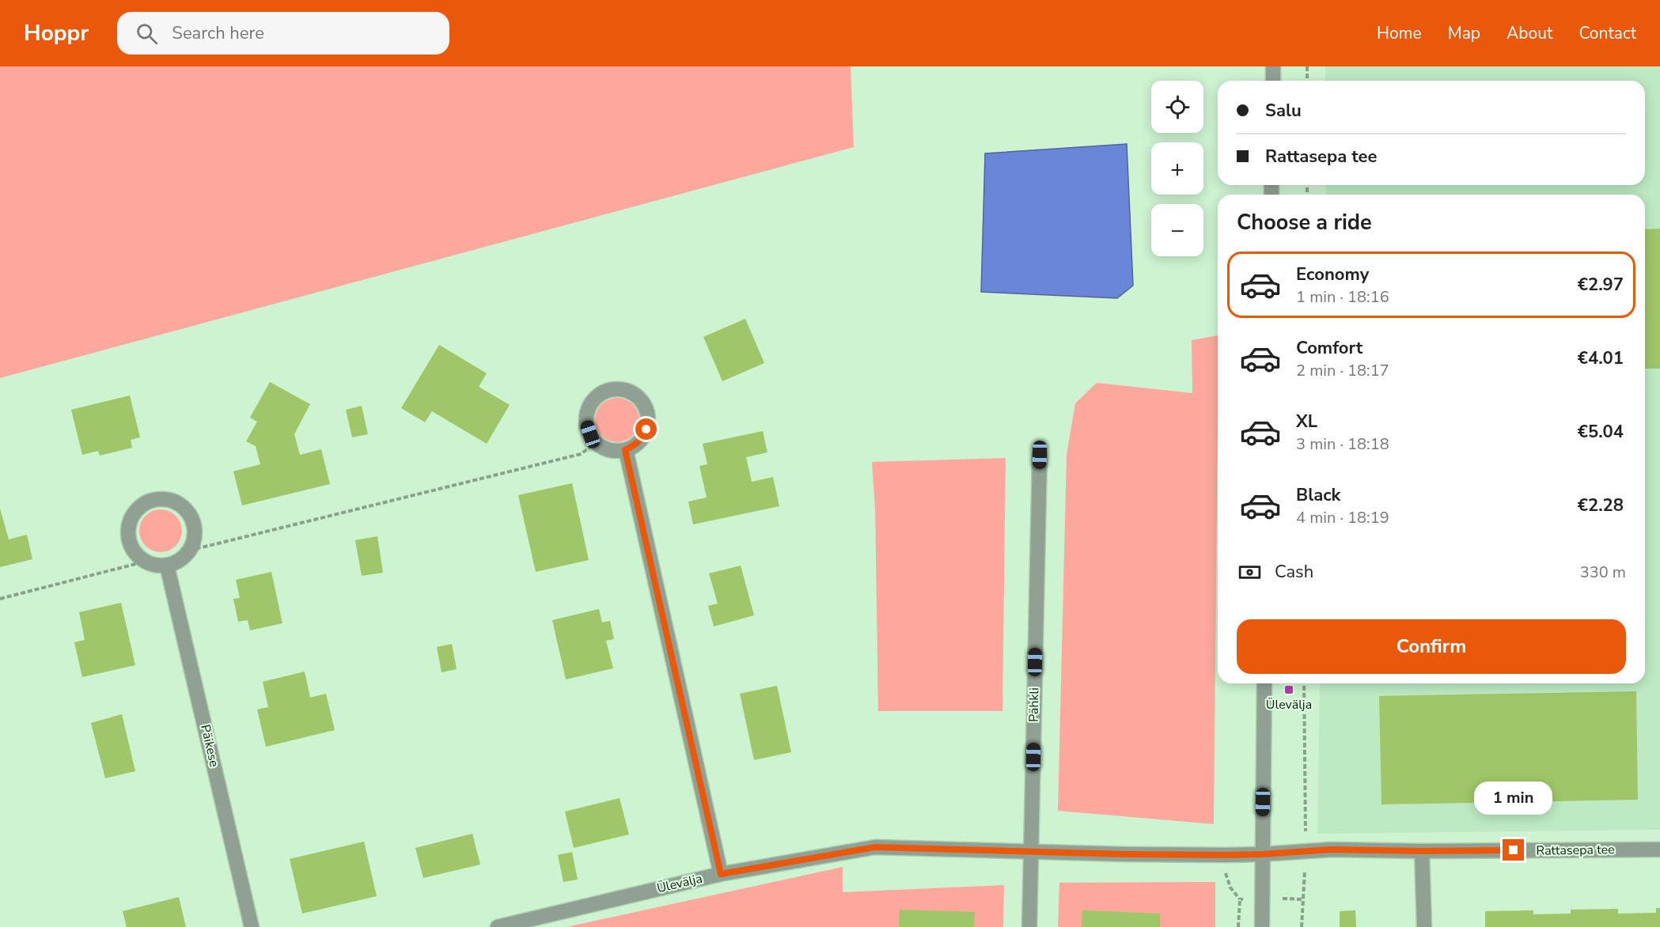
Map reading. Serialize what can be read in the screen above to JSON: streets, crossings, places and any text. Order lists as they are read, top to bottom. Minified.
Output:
{"streets":{"street":["Pähkli","Päikese","Rattasepa tee","Ülevälja"]},"crossings":[["Pähkli","Ülevälja"],["Rattasepa tee","Ülevälja"]],"places":{"transit":["Ülevälja"]},"page":{"header":"Hoppr","search":"Search here","nav":["Home","Map","About","Contact"],"map_buttons":["+","−"],"banner":["Salu","Rattasepa tee"],"heading":"Choose a ride","list":[{"name":"Economy","note":"1 min · 18:16","value":"€2.97"},{"name":"Comfort","note":"2 min · 18:17","value":"€4.01"},{"name":"XL","note":"3 min · 18:18","value":"€5.04"},{"name":"Black","note":"4 min · 18:19","value":"€2.28"}],"pay":["Cash","330 m"],"buttons":"Confirm","bubble":"1 min"}}
